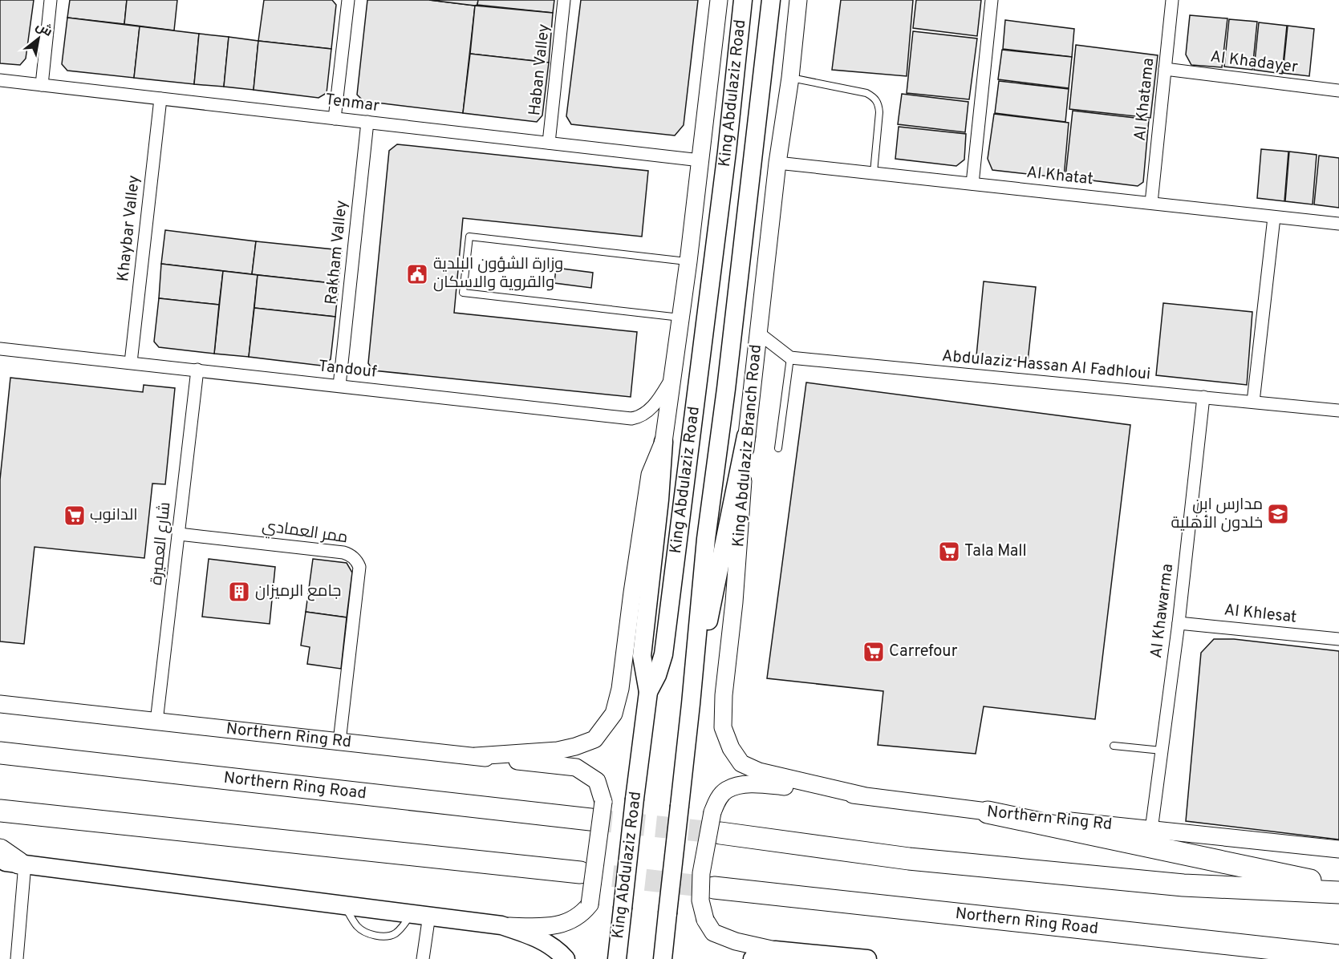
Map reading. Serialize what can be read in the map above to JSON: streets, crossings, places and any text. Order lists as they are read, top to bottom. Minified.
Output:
{"streets":{"highway":["Northern Ring Road"],"main road":["King Abdulaziz Road"],"street":["Al Khadayer","Haban Valley","Al Khatama","Tenmar","Al Khatat","Khaybar Valley","Rakham Valley","Abdulaziz Hassan Al Fadhloui","Tandouf","King Abdulaziz Branch Road","ممر العمادي","شارع العميرة","Al Khawarma","Al Khlesat","Northern Ring Rd"]},"crossings":[["Al Khadayer","Al Khatama"],["Haban Valley","Tenmar"],["Al Khatama","Al Khatat"],["Tenmar","Khaybar Valley"],["Tenmar","Rakham Valley"],["Al Khatat","King Abdulaziz Branch Road"],["Khaybar Valley","Tandouf"],["Rakham Valley","Tandouf"],["Abdulaziz Hassan Al Fadhloui","Al Khawarma"],["Tandouf","شارع العميرة"],["King Abdulaziz Branch Road","Northern Ring Rd"],["ممر العمادي","شارع العميرة"],["ممر العمادي","Northern Ring Rd"],["شارع العميرة","Northern Ring Rd"],["Al Khawarma","Al Khlesat"],["Al Khawarma","Northern Ring Rd"]],"places":{"public building":["وزارة الشؤون البلدية والقروية والاسكان"],"school or university":["مدارس ابن خلدون الأهلية"],"supermarket":["الدانوب","Tala Mall","Carrefour"],"building":["جامع الرميزان"]},"north":"top right"}
